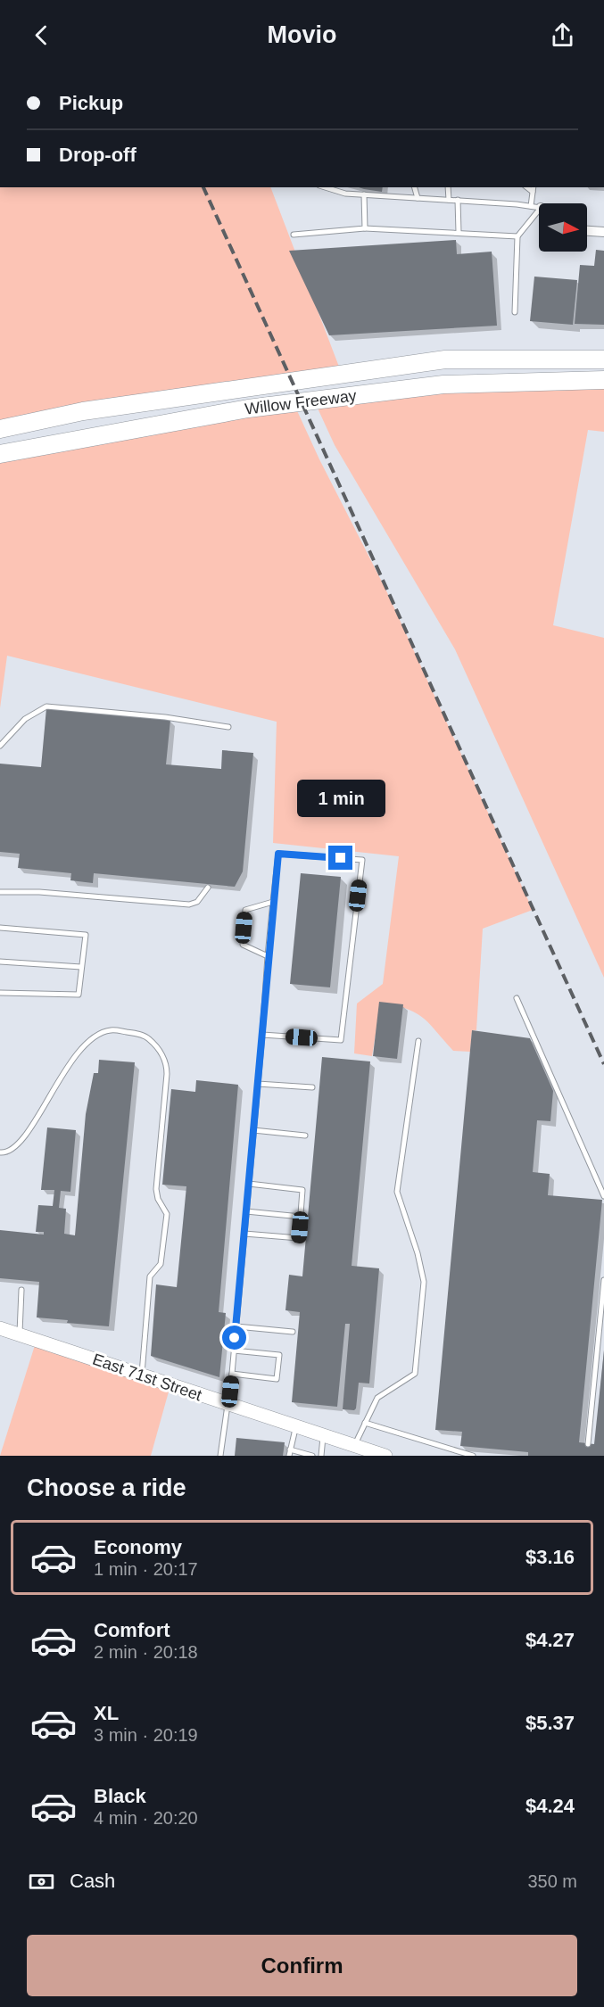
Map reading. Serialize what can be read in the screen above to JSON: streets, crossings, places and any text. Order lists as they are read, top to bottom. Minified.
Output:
{"streets":{"highway":["Willow Freeway"],"main road":["East 71st Street"]},"north":"right","page":{"header":"Movio","banner":["Pickup","Drop-off"],"bubble":"1 min","heading":"Choose a ride","list":[{"name":"Economy","note":"1 min · 20:17","value":"$3.16"},{"name":"Comfort","note":"2 min · 20:18","value":"$4.27"},{"name":"XL","note":"3 min · 20:19","value":"$5.37"},{"name":"Black","note":"4 min · 20:20","value":"$4.24"}],"pay":["Cash","350 m"],"buttons":"Confirm"}}
